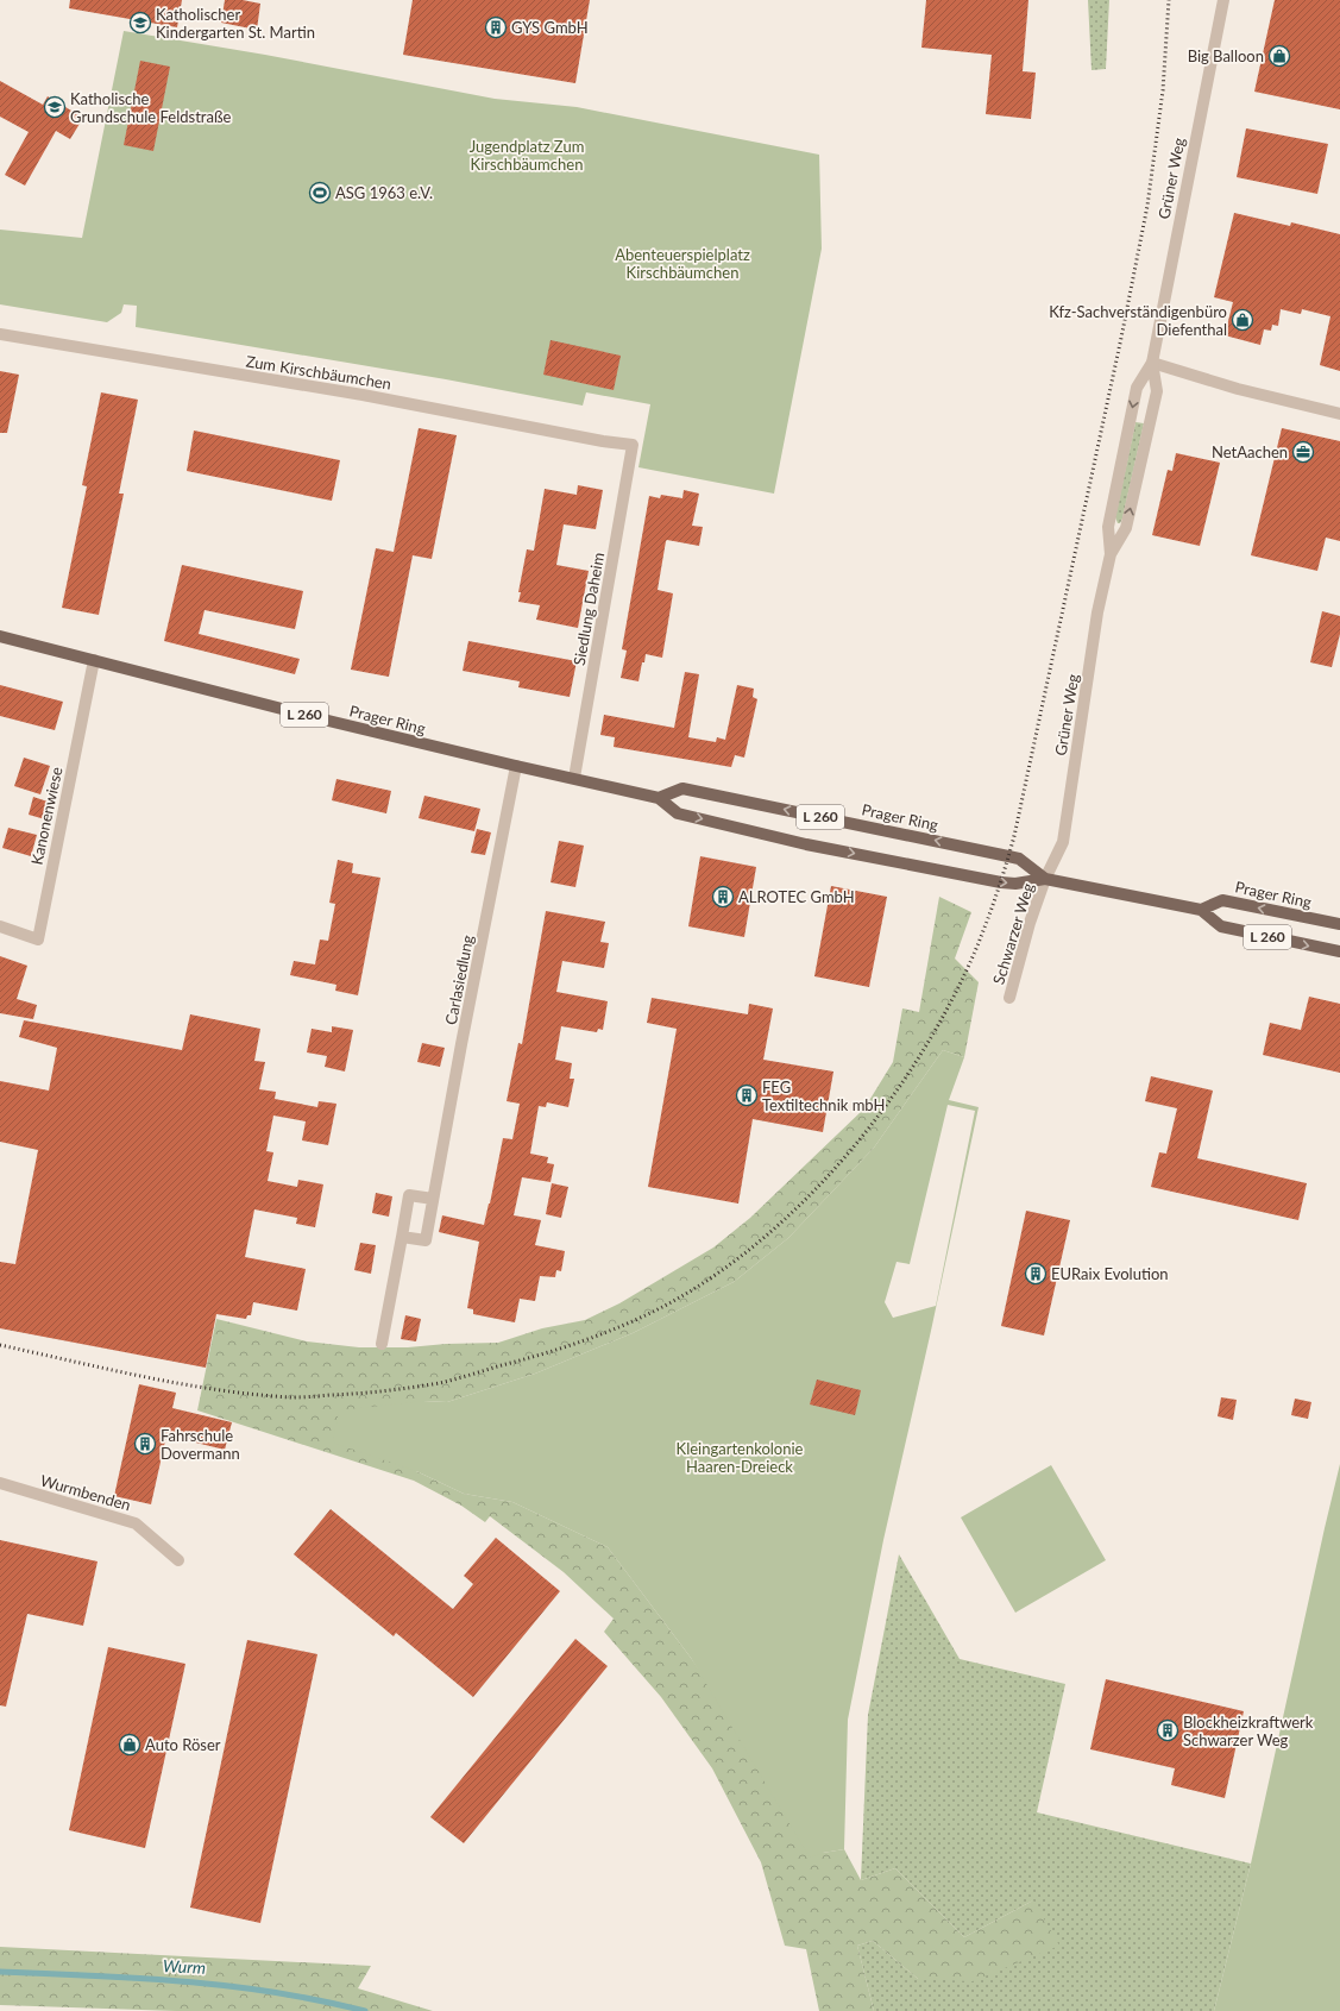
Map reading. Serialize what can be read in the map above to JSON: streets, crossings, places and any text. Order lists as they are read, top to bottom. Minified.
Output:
{"streets":{"main road":["L 260","Prager Ring"],"street":["Grüner Weg","Zum Kirschbäumchen","Siedlung Daheim","Kanonenwiese","Schwarzer Weg","Carlasiedlung","Wurmbenden"]},"crossings":[["Grüner Weg","Prager Ring"],["Grüner Weg","Schwarzer Weg"],["Zum Kirschbäumchen","Siedlung Daheim"],["Siedlung Daheim","Prager Ring"],["Prager Ring","Kanonenwiese"],["Prager Ring","Schwarzer Weg"],["Prager Ring","Carlasiedlung"]],"water":["Wurm"],"parks":["Jugendplatz Zum Kirschbäumchen","Abenteuerspielplatz Kirschbäumchen","Kleingartenkolonie Haaren-Dreieck"],"places":{"school or university":["Katholischer Kindergarten St. Martin","Katholische Grundschule Feldstraße"],"building":["GYS GmbH","ALROTEC GmbH","FEG Textiltechnik mbH","EURaix Evolution","Fahrschule Dovermann","Blockheizkraftwerk Schwarzer Weg"],"shop":["Big Balloon","Kfz-Sachverständigenbüro Diefenthal","Auto Röser"],"sports":["ASG 1963 e.V."],"office":["NetAachen"]}}
